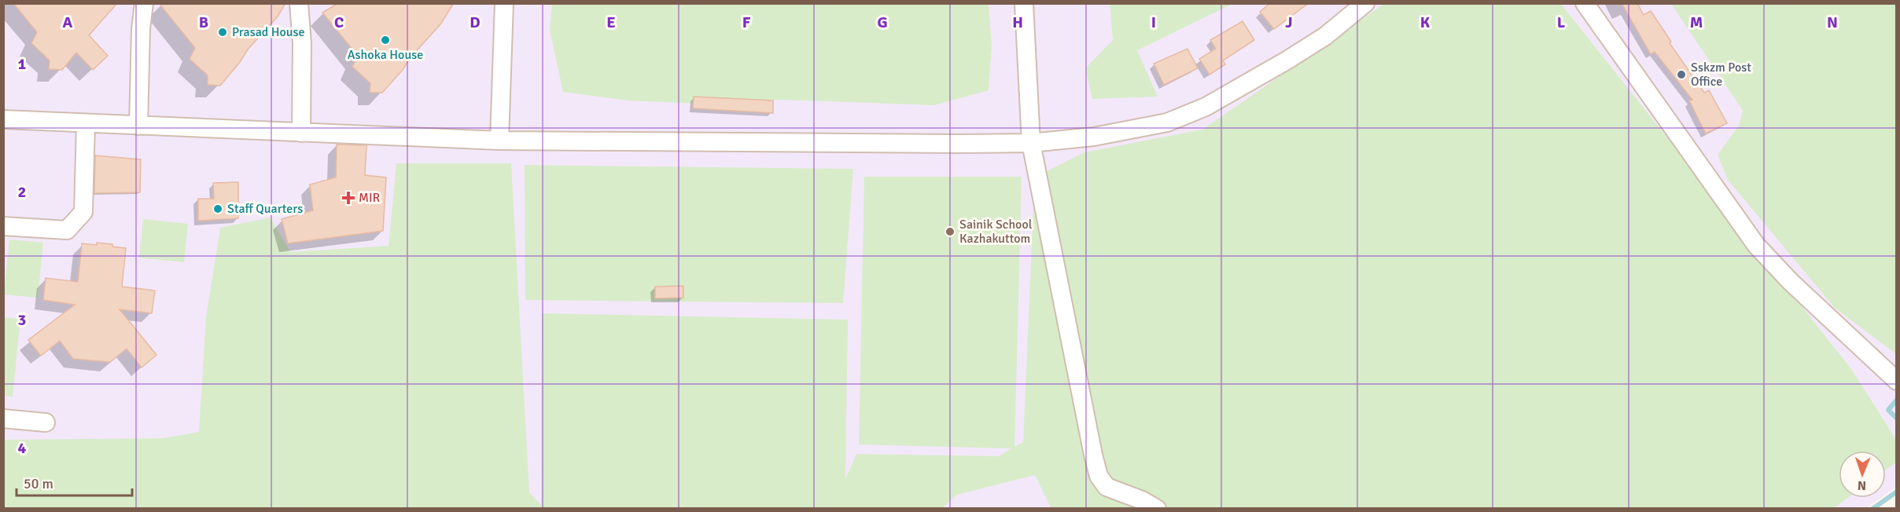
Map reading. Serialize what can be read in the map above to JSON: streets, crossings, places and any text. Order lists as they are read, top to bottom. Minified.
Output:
{"places":{"other":["Prasad House","Ashoka House","Sskzm Post Office","Staff Quarters","Sainik School Kazhakuttom"],"health":["MIR"]},"scale_bar":"50 m","north":"bottom","grid":{"columns":["A","B","C","D","E","F","G","H","I","J","K","L","M","N"],"rows":["1","2","3","4"]}}
